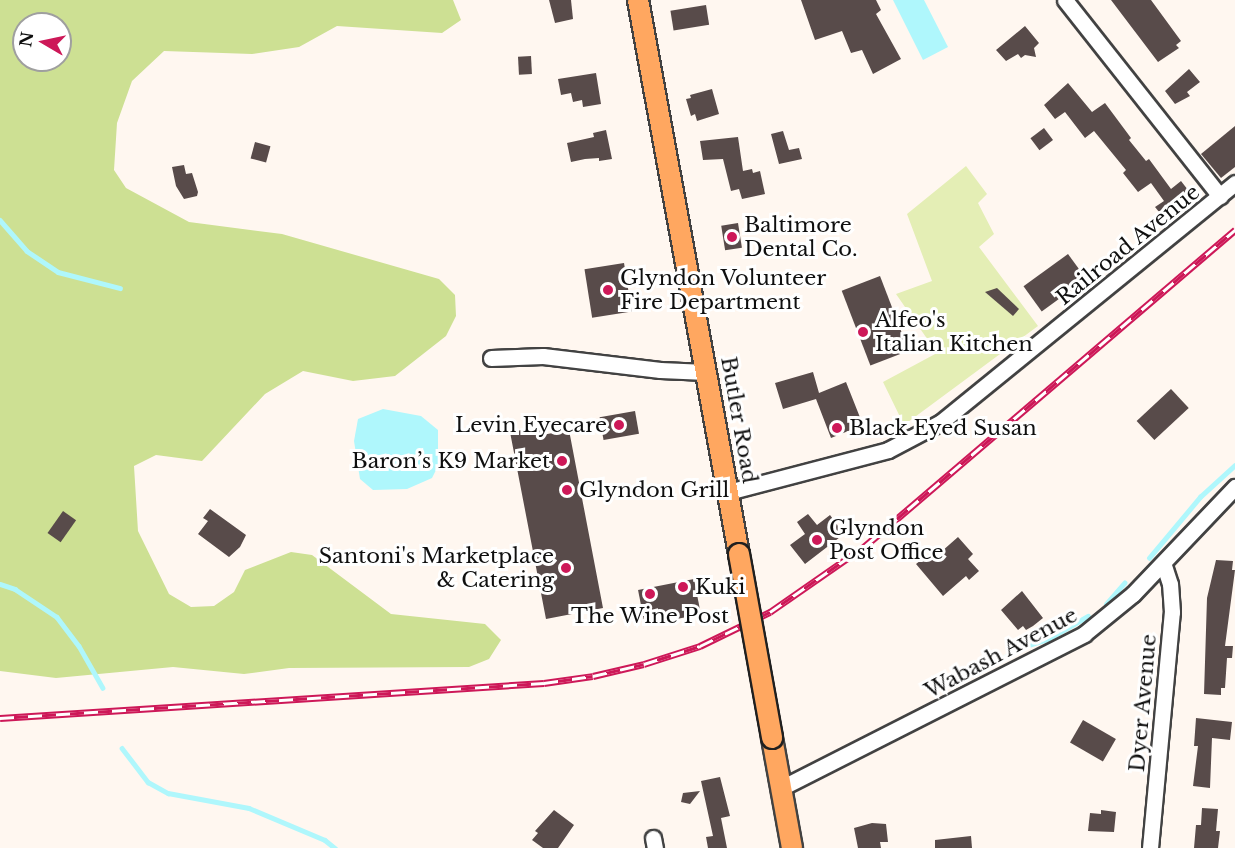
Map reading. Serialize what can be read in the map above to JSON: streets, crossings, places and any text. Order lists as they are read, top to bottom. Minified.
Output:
{"streets":{"main road":["Butler Road"],"street":["Railroad Avenue","Wabash Avenue","Dyer Avenue"]},"crossings":[["Railroad Avenue","Butler Road"],["Butler Road","Wabash Avenue"],["Wabash Avenue","Dyer Avenue"]],"places":["Baltimore Dental Co.","Glyndon Volunteer Fire Department","Alfeo's Italian Kitchen","Levin Eyecare","Black Eyed Susan","Baron’s K9 Market","Glyndon Grill","Glyndon Post Office","Santoni's Marketplace & Catering","Kuki","The Wine Post"],"north":"left"}
